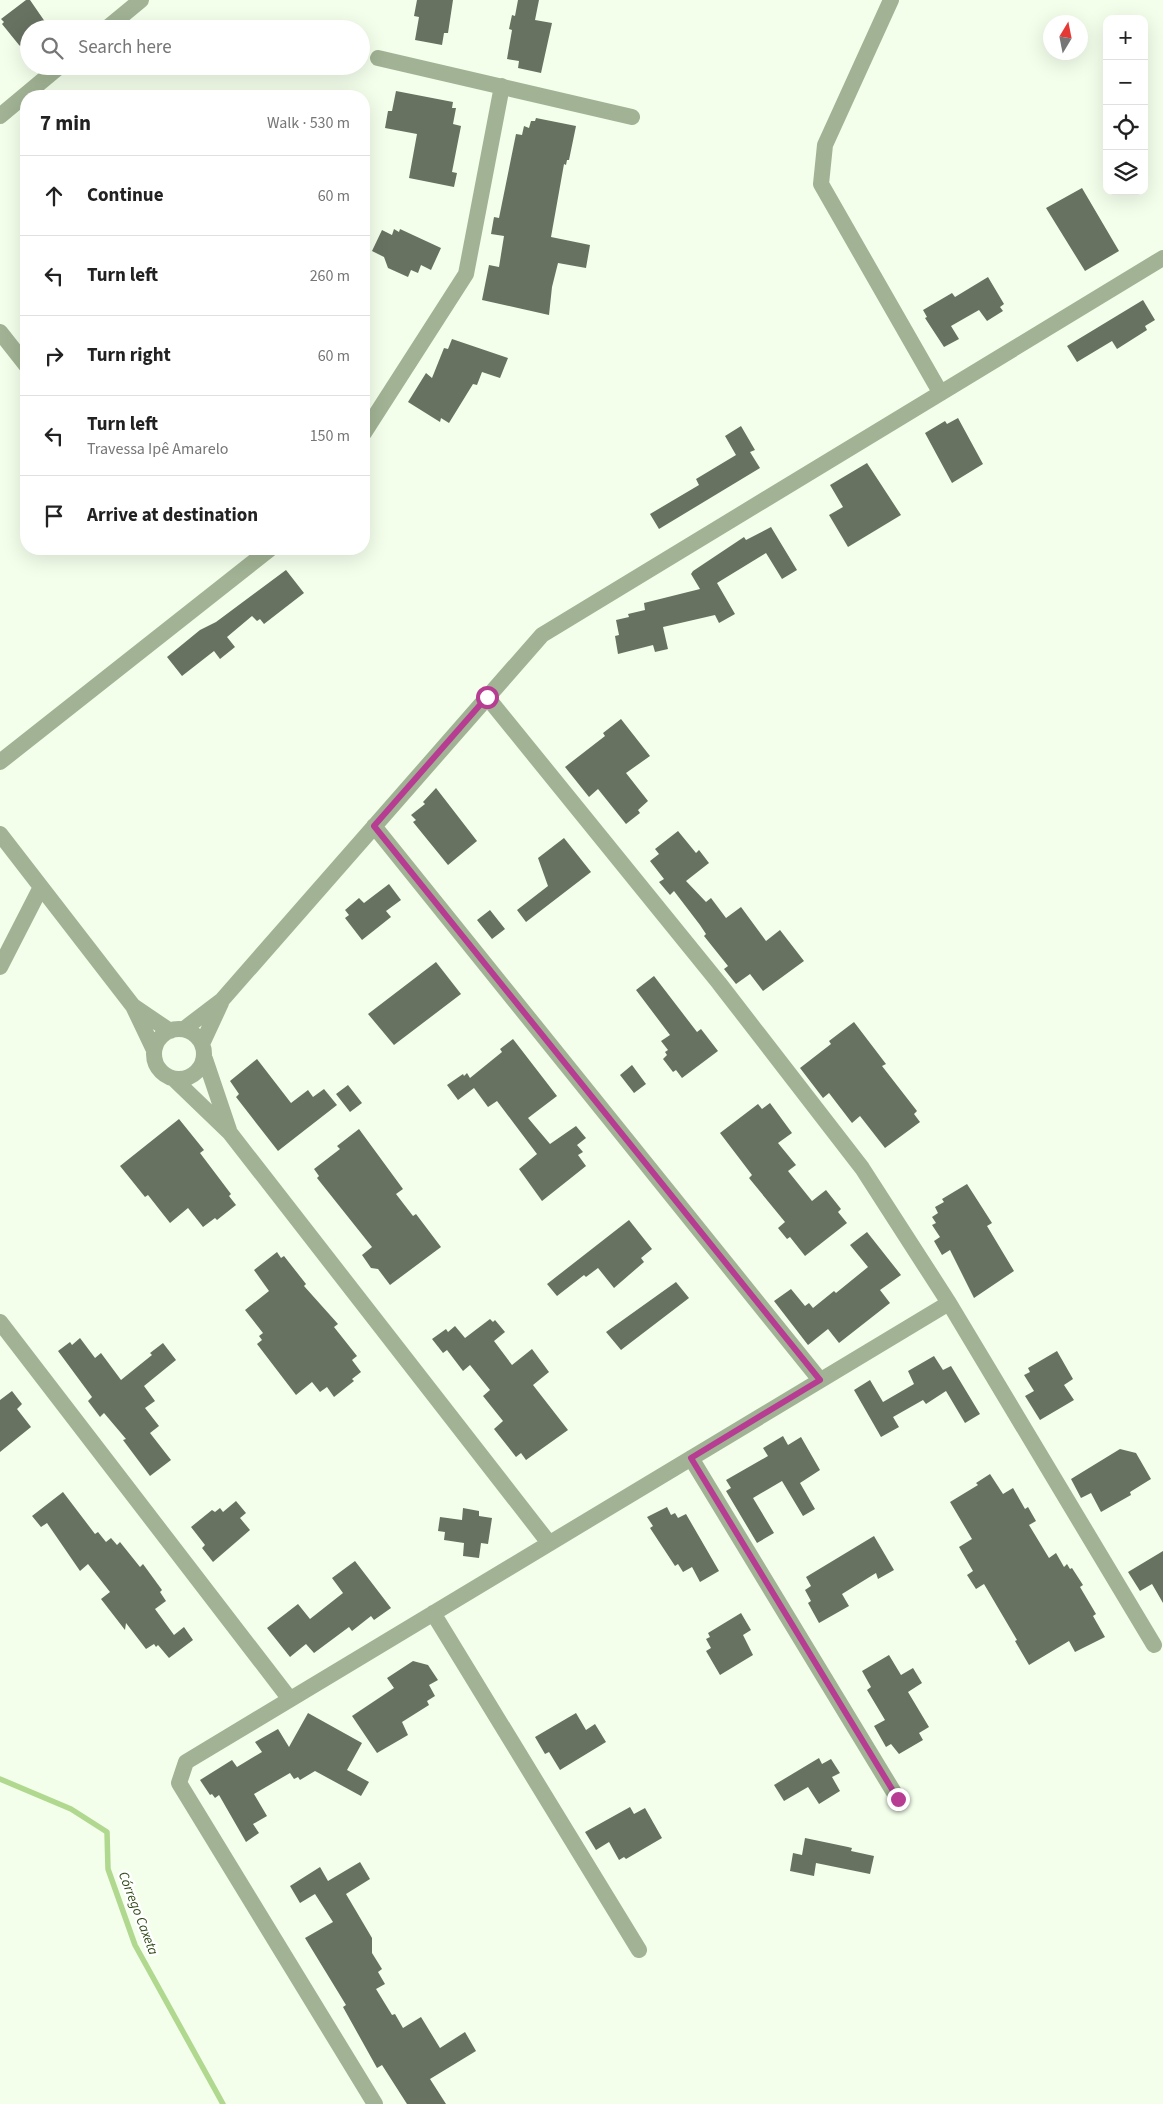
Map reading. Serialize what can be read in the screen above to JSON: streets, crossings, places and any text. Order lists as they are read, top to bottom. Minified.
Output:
{"water":["Córrego Caxeta"],"north":"top","page":{"map_buttons":["+","−"],"search":"Search here","heading":["7 min","Walk · 530 m"],"list":[["Continue","60 m"],["Turn left","260 m"],["Turn right","60 m"],["Turn left","Travessa Ipê Amarelo","150 m"],"Arrive at destination"]}}
